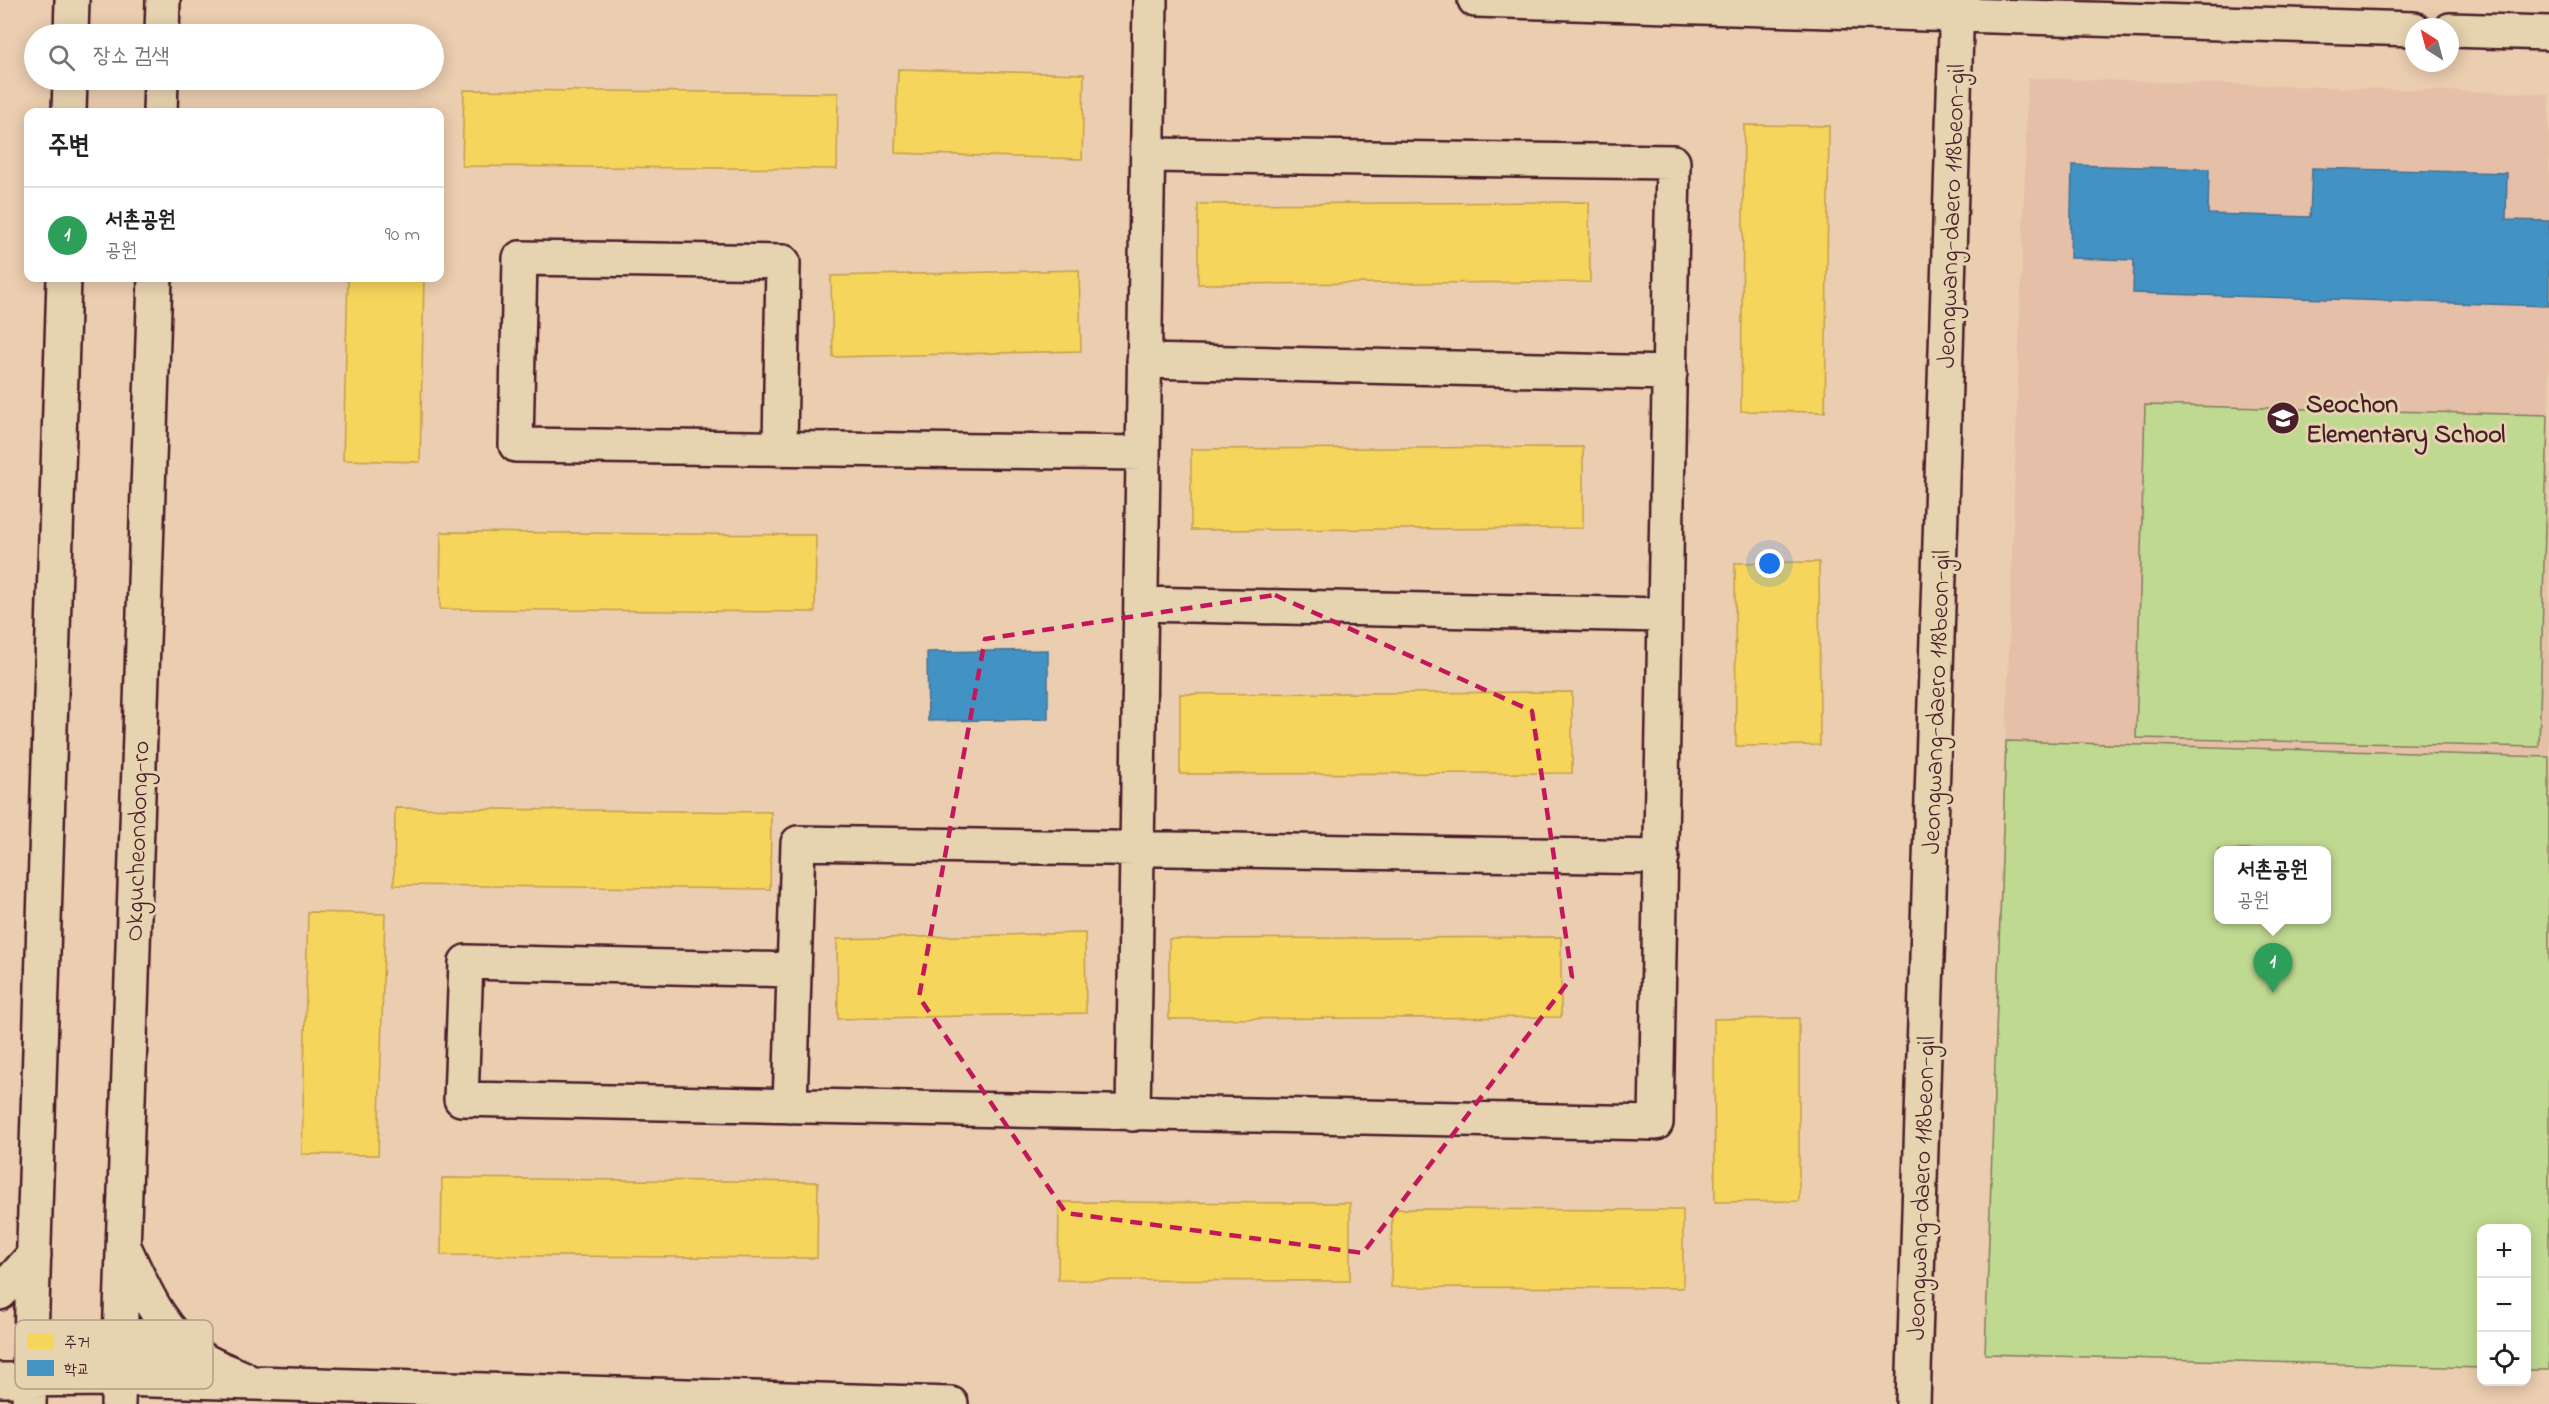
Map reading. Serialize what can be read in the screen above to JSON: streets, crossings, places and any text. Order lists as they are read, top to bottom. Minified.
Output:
{"streets":{"street":["Jeongwang-daero 118beon-gil","Okgucheondong-ro"]},"places":{"school or university":["Seochon Elementary School"]},"legend":["주거","학교"],"north":"top left","page":{"search":"장소 검색","heading":"주변","list":[{"mark":"1","name":"서촌공원","note":"공원","value":"90 m"}],"popup":["서촌공원","공원"],"pins":"1","map_buttons":["+","−"]}}
